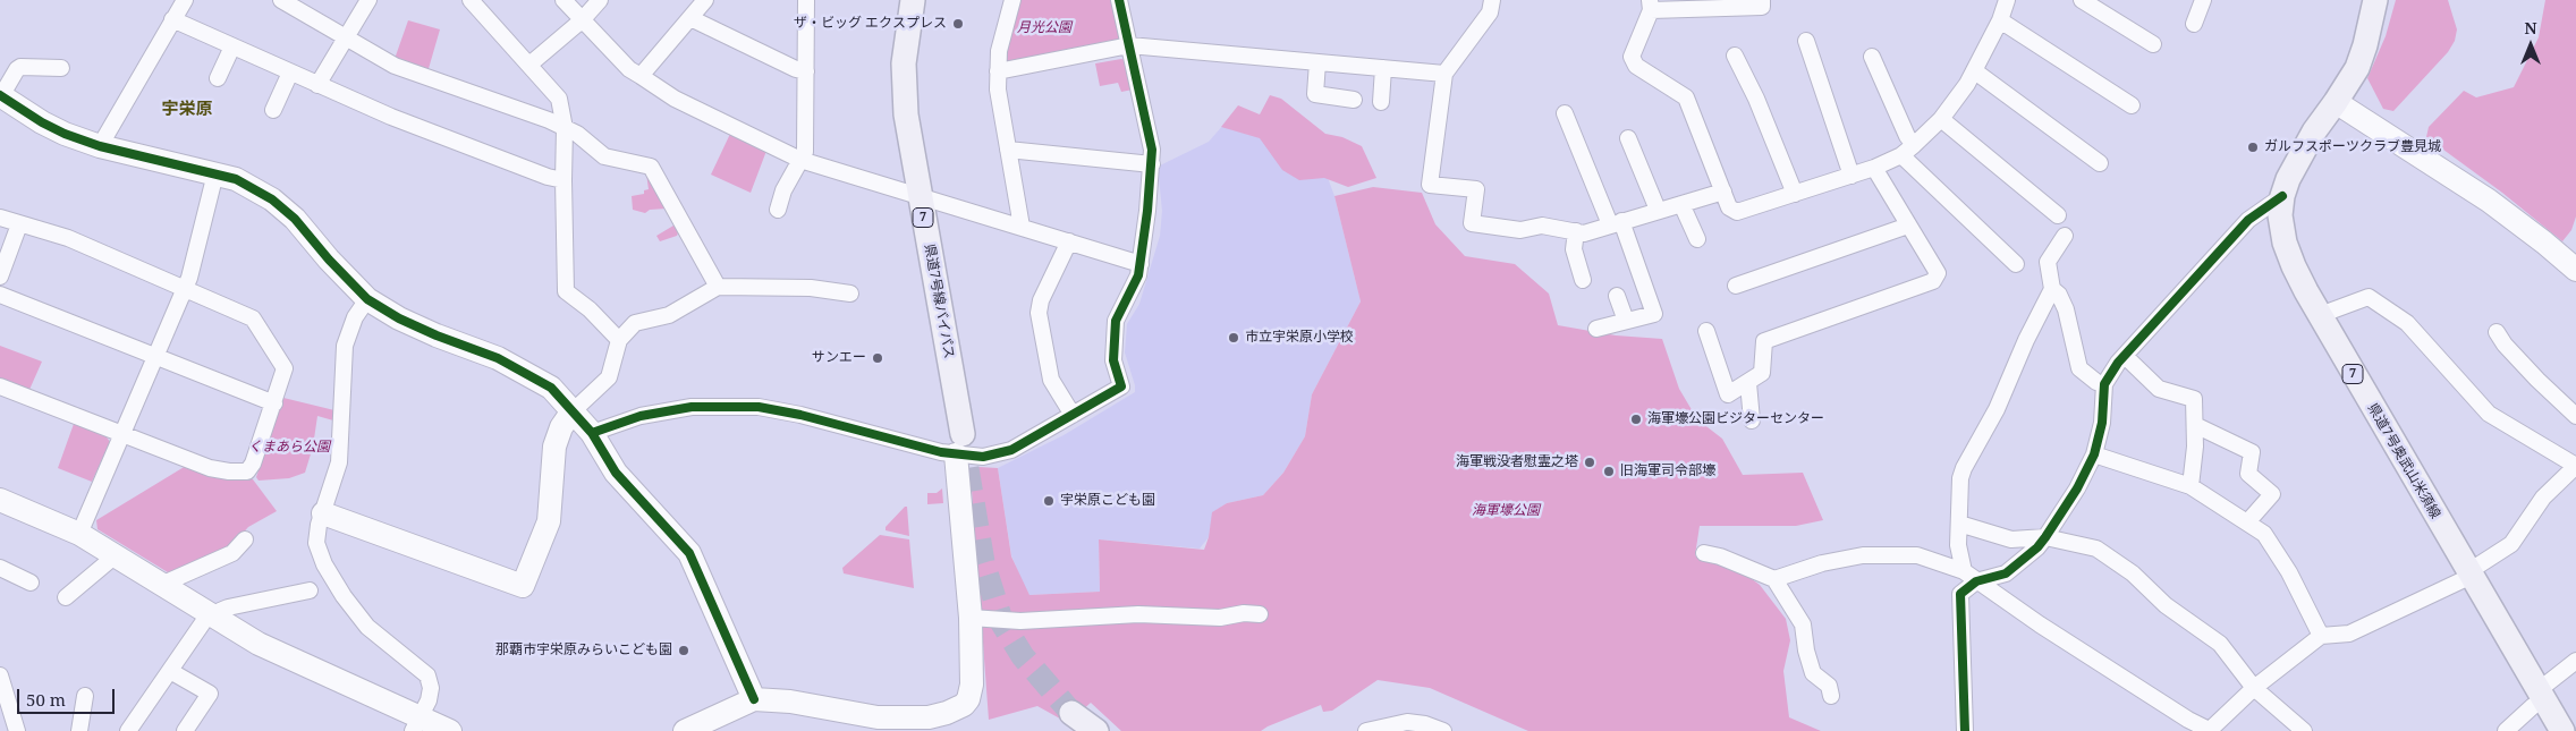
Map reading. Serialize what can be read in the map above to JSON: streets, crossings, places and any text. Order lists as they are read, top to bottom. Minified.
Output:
{"streets":{"main road":["7","県道7号線バイパス","県道7号奥武山米須線"]},"districts":["宇栄原"],"parks":["月光公園","くまあら公園","海軍壕公園"],"places":["ザ・ビッグ エクスプレス","ガルフスポーツクラブ豊見城","市立宇栄原小学校","サンエー","海軍壕公園ビジターセンター","海軍戦没者慰霊之塔","旧海軍司令部壕","宇栄原こども園","那覇市宇栄原みらいこども園"],"scale_bar":"50 m","north":"top"}
